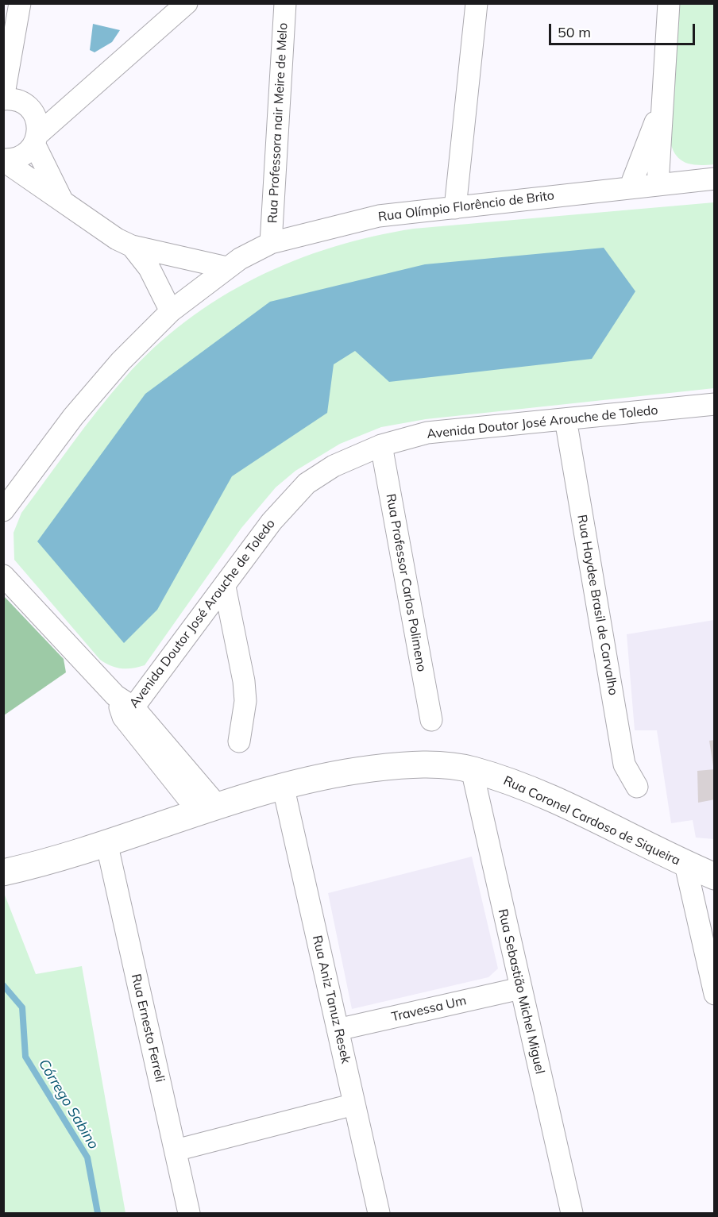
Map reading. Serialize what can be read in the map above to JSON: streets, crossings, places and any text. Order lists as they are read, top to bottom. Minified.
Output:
{"streets":{"main road":["Rua Coronel Cardoso de Siqueira"],"street":["Rua Professora nair Meire de Melo","Rua Olímpio Florêncio de Brito","Avenida Doutor José Arouche de Toledo","Rua Professor Carlos Polimeno","Rua Haydee Brasil de Carvalho","Rua Sebastião Michel Miguel","Rua Aniz Tanuz Resek","Travessa Um","Rua Ernesto Ferreli"]},"crossings":[["Rua Professora nair Meire de Melo","Rua Olímpio Florêncio de Brito"],["Avenida Doutor José Arouche de Toledo","Rua Professor Carlos Polimeno"],["Avenida Doutor José Arouche de Toledo","Rua Haydee Brasil de Carvalho"],["Rua Coronel Cardoso de Siqueira","Rua Sebastião Michel Miguel"],["Rua Coronel Cardoso de Siqueira","Rua Aniz Tanuz Resek"],["Rua Coronel Cardoso de Siqueira","Rua Ernesto Ferreli"],["Rua Sebastião Michel Miguel","Travessa Um"],["Rua Aniz Tanuz Resek","Travessa Um"]],"water":["Córrego Sabino"],"scale_bar":"50 m"}
